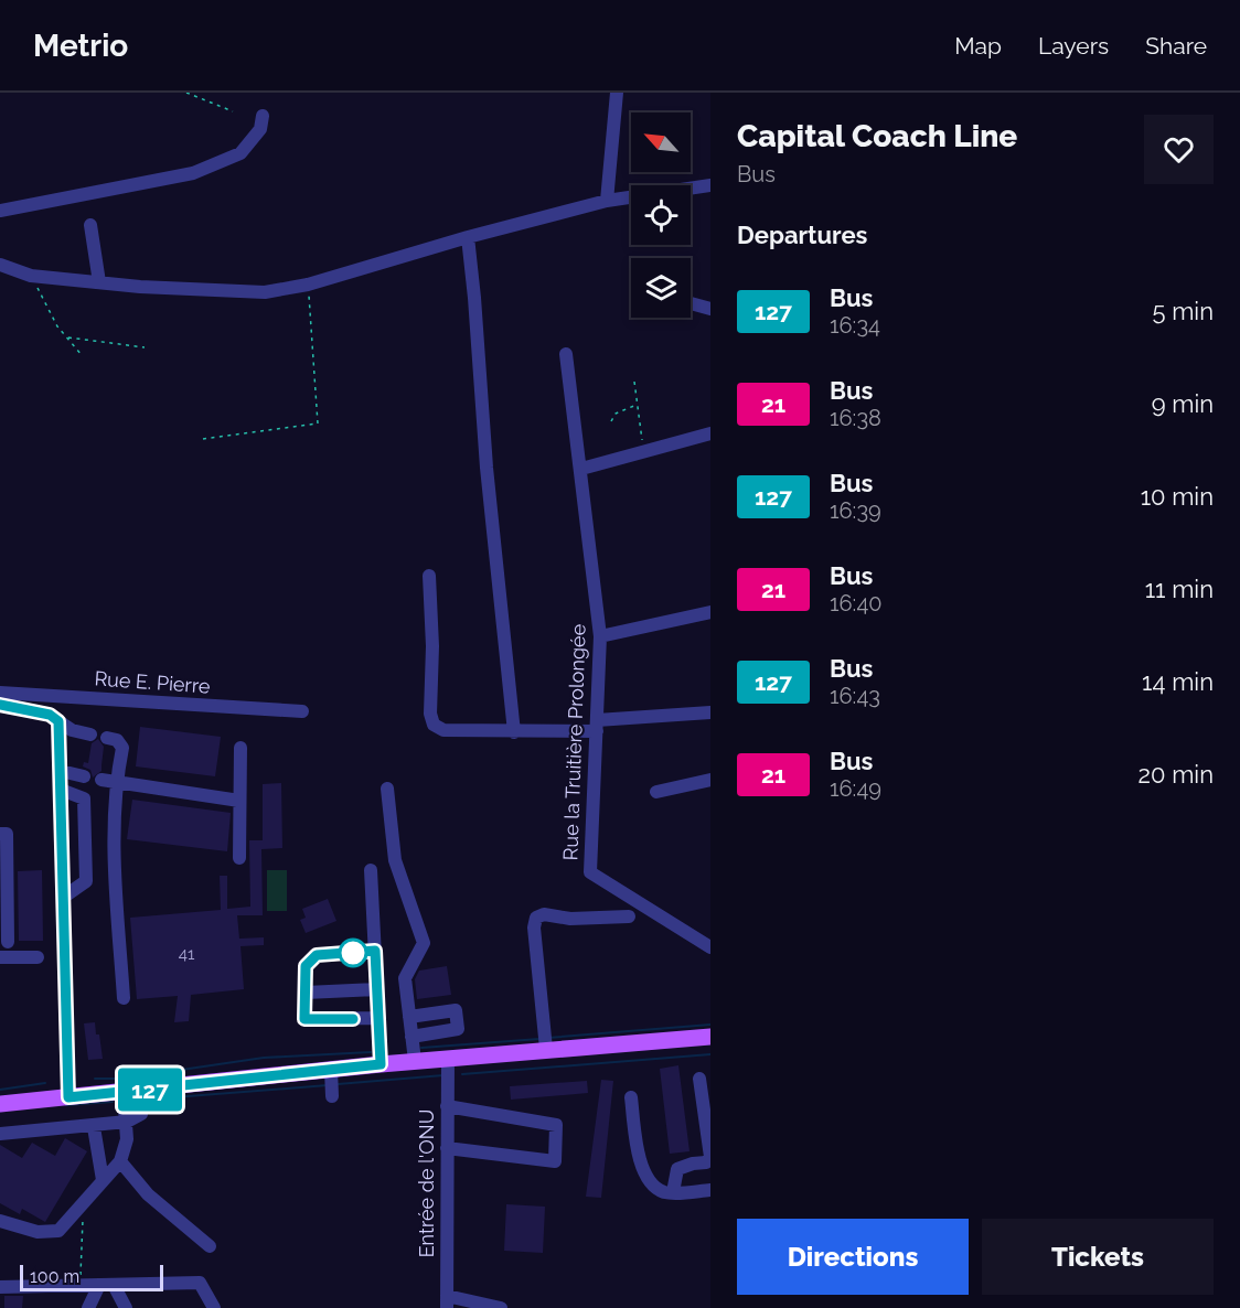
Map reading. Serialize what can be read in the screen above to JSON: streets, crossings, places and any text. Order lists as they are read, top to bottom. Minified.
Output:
{"streets":{"street":["Rue E. Pierre","Rue la Truitière Prolongée","Entrée de l'ONU"]},"lines":["bus line 127"],"house_numbers":["41"],"scale_bar":"100 m","north":"top left","page":{"header":"Metrio","nav":["Map","Layers","Share"],"on_map":"127","heading":[["Capital Coach Line","Bus"],"Departures"],"list":[{"mark":"127","name":"Bus","note":"16:34","value":"5 min"},{"mark":"21","name":"Bus","note":"16:38","value":"9 min"},{"mark":"127","name":"Bus","note":"16:39","value":"10 min"},{"mark":"21","name":"Bus","note":"16:40","value":"11 min"},{"mark":"127","name":"Bus","note":"16:43","value":"14 min"},{"mark":"21","name":"Bus","note":"16:49","value":"20 min"}],"buttons":["Directions","Tickets"],"scale":"100 m"}}
